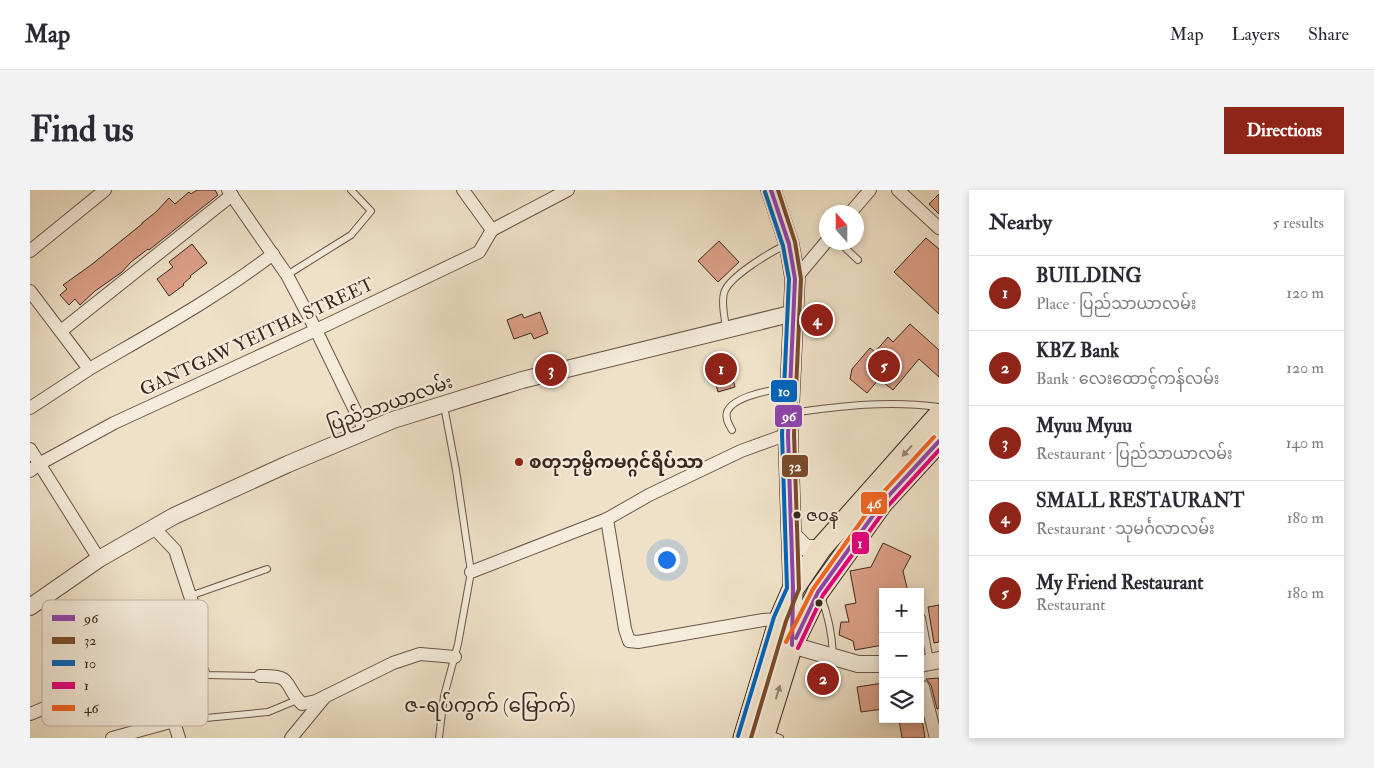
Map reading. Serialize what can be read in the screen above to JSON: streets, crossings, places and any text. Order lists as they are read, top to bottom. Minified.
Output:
{"streets":{"street":["GANTGAW YEITHA STREET","ပြည်သာယာလမ်း"]},"districts":["ဇ-ရပ်ကွက် (မြောက်)"],"places":["စတုဘုမ္မိကမဂ္ဂင်ရိပ်သာ","ဇ၀န"],"lines":["transit line 96","transit line 32","transit line 10","transit line 46","transit line 1"],"legend":["96","32","10","1","46"],"north":"top","page":{"header":"Map","nav":["Map","Layers","Share"],"buttons":"Directions","title":"Find us","heading":["Nearby","5 results"],"list":[{"mark":"1","name":"BUILDING","note":"Place · ပြည်သာယာလမ်း","value":"120 m"},{"mark":"2","name":"KBZ Bank","note":"Bank · လေးထောင့်ကန်လမ်း","value":"120 m"},{"mark":"3","name":"Myuu Myuu","note":"Restaurant · ပြည်သာယာလမ်း","value":"140 m"},{"mark":"4","name":"SMALL RESTAURANT","note":"Restaurant · သုမင်္ဂလာလမ်း","value":"180 m"},{"mark":"5","name":"My Friend Restaurant","note":"Restaurant","value":"180 m"}],"pins":["4","5","1","3","2"],"map_buttons":["+","−"]}}
